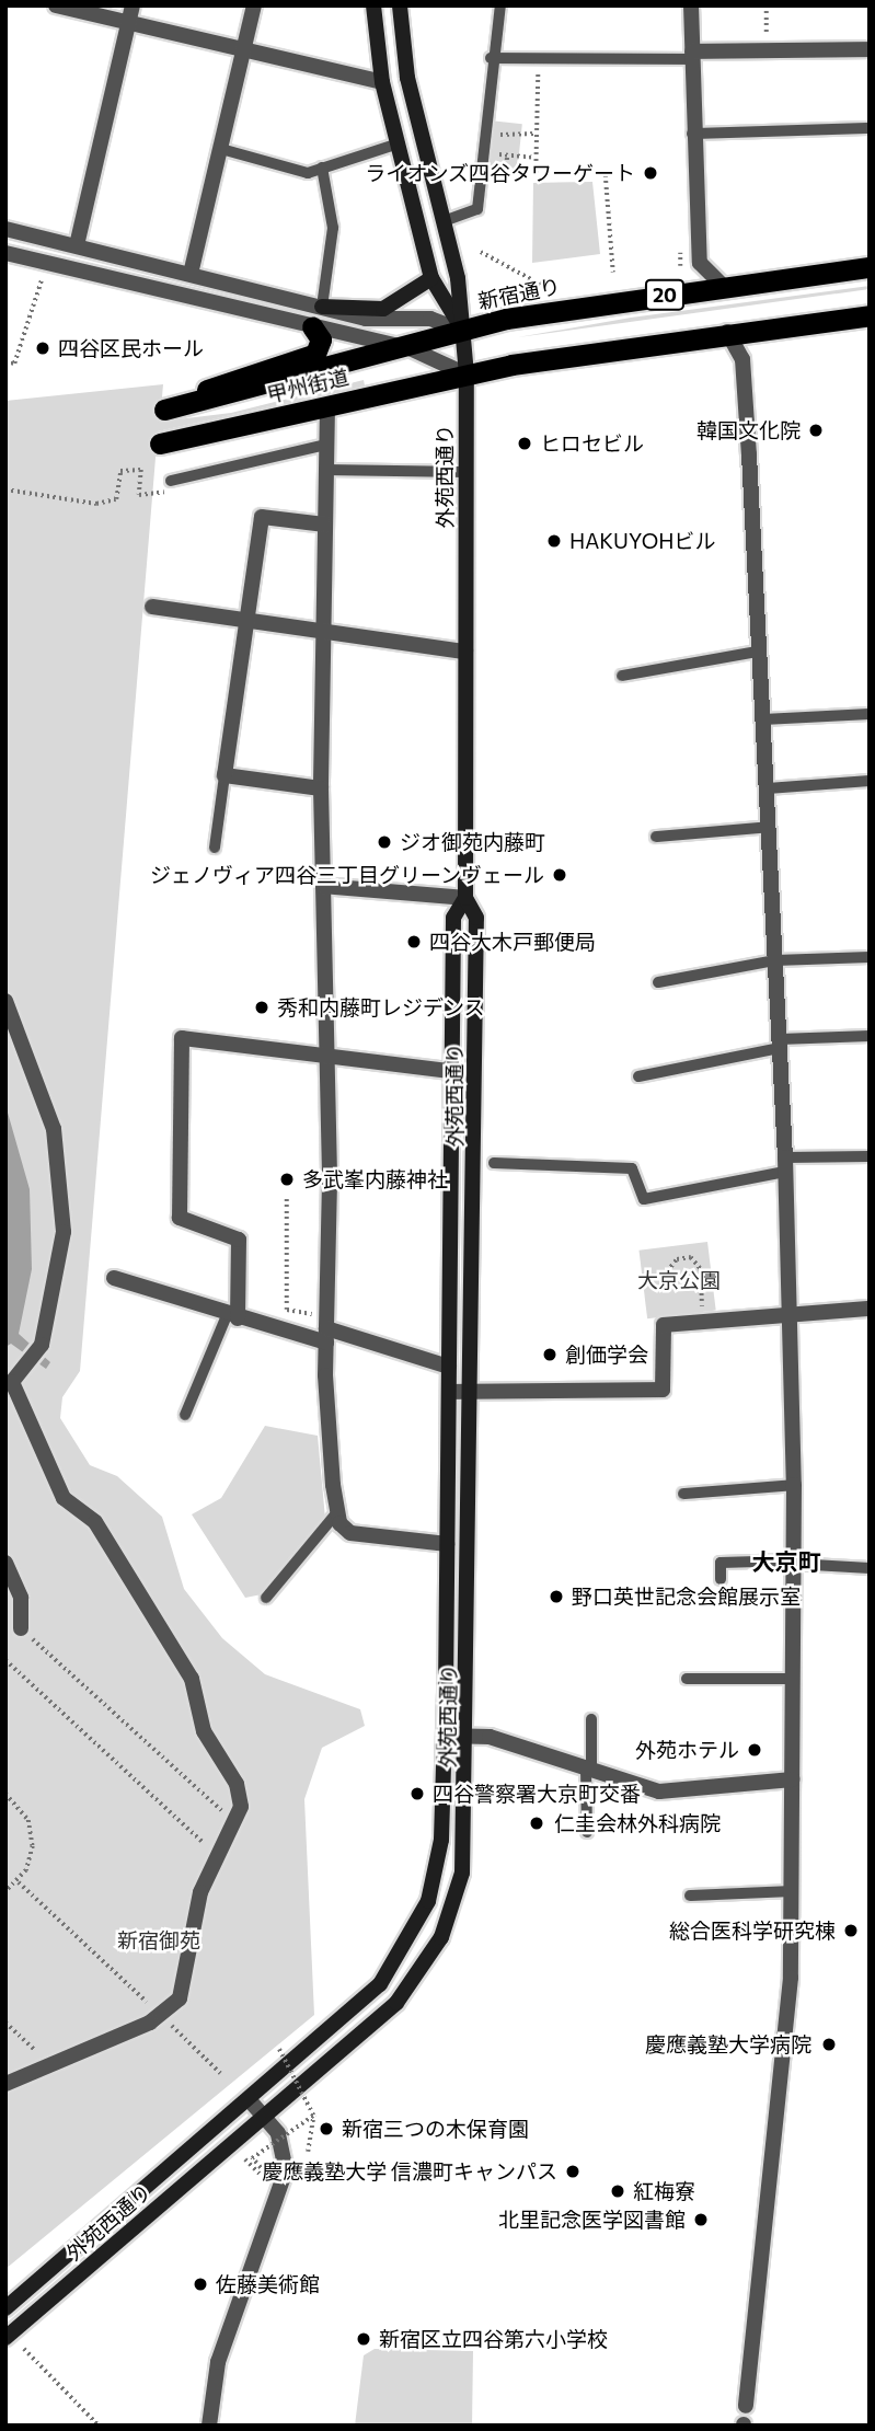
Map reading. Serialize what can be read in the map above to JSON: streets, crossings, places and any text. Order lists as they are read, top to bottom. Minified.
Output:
{"streets":{"highway":["新宿通り","20","甲州街道"],"main road":["外苑西通り"]},"crossings":[["新宿通り","甲州街道"],["新宿通り","外苑西通り"],["20","甲州街道"],["20","外苑西通り"],["甲州街道","外苑西通り"]],"districts":["大京町"],"parks":["大京公園","新宿御苑"],"places":["ライオンズ四谷タワーゲート","四谷区民ホール","韓国文化院","ヒロセビル","HAKUYOHビル","ジオ御苑内藤町","ジェノヴィア四谷三丁目グリーンヴェール","四谷大木戸郵便局","秀和内藤町レジデンス","多武峯内藤神社","創価学会","野口英世記念会館展示室","外苑ホテル","四谷警察署大京町交番","仁圭会林外科病院","総合医科学研究棟","慶應義塾大学病院","新宿三つの木保育園","慶應義塾大学 信濃町キャンパス","紅梅寮","北里記念医学図書館","佐藤美術館","新宿区立四谷第六小学校"]}
